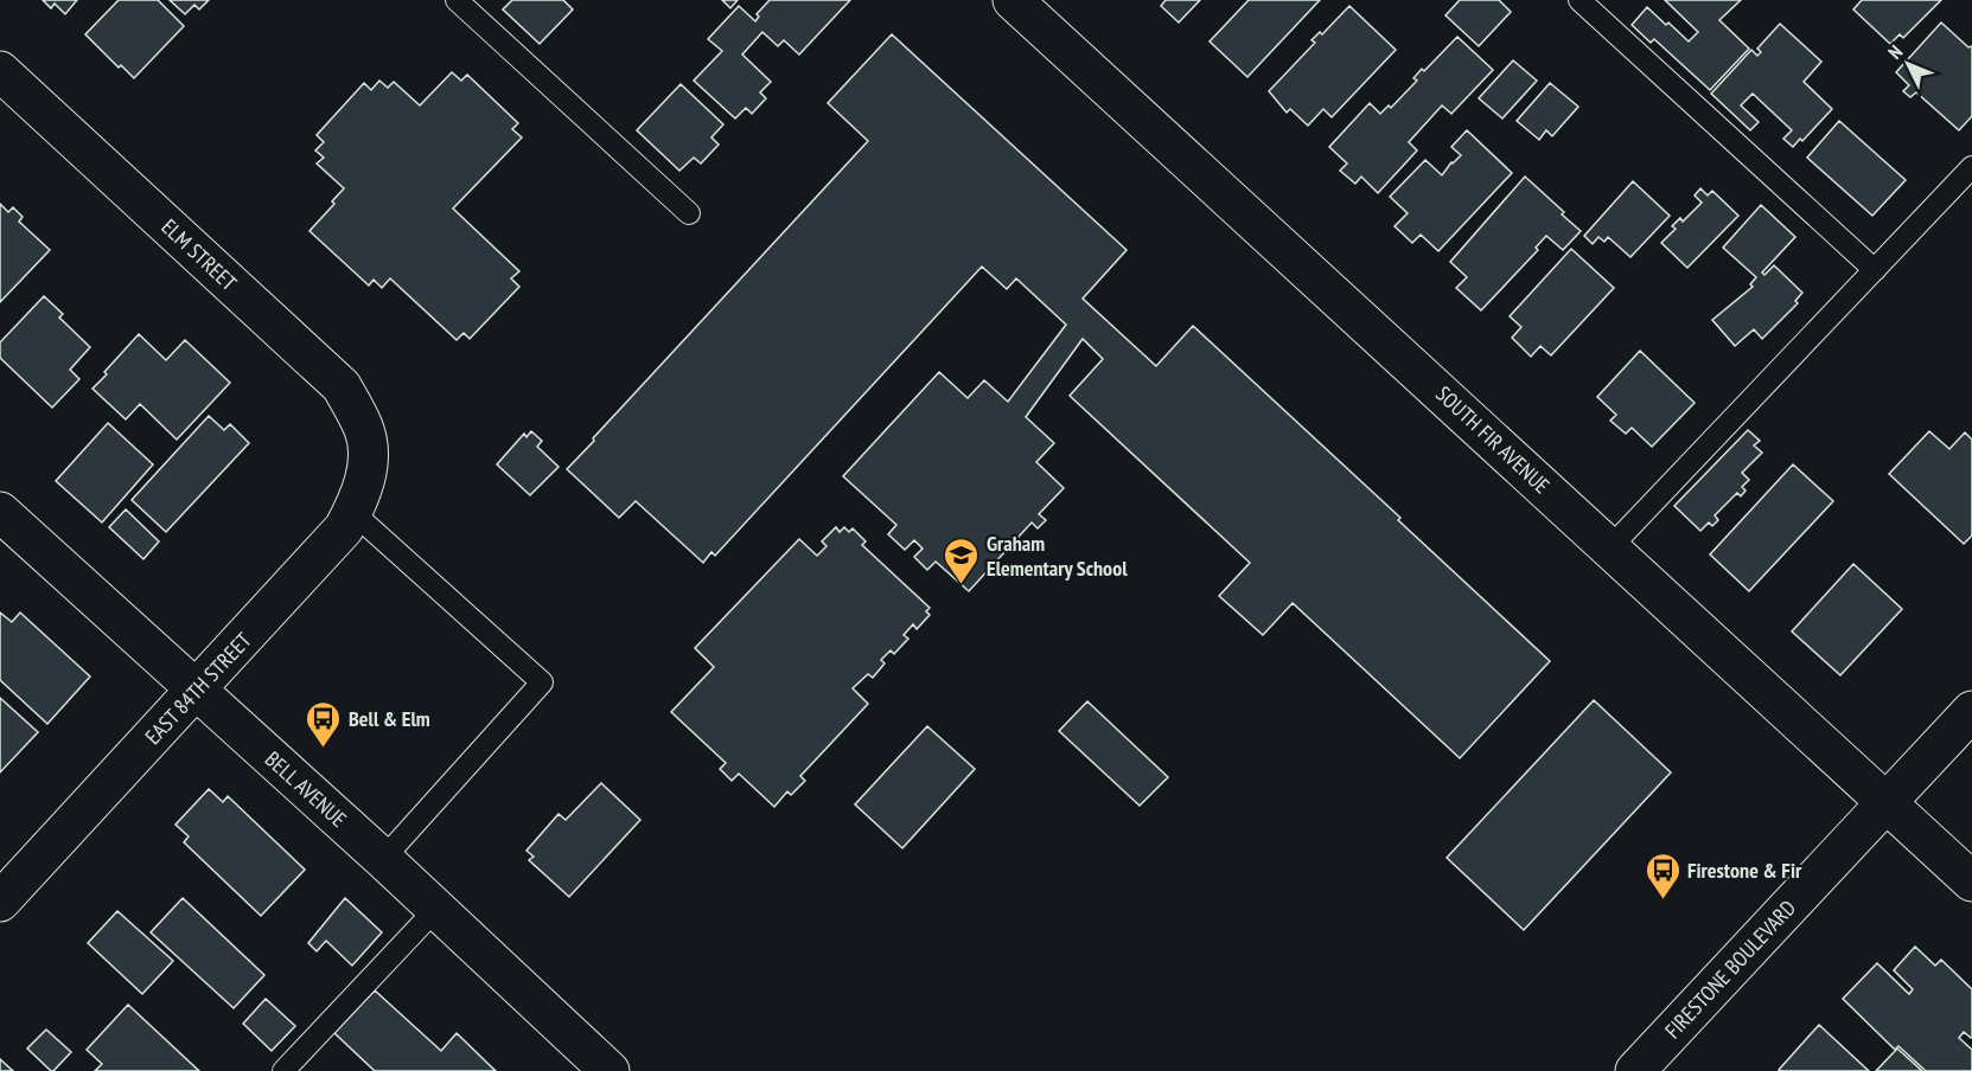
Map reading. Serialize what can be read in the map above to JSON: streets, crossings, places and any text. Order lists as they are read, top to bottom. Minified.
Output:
{"streets":{"street":["ELM STREET","SOUTH FIR AVENUE","EAST 84TH STREET","BELL AVENUE","FIRESTONE BOULEVARD"]},"crossings":[["ELM STREET","EAST 84TH STREET"],["SOUTH FIR AVENUE","FIRESTONE BOULEVARD"],["EAST 84TH STREET","BELL AVENUE"]],"places":{"school or university":["Graham Elementary School"],"bus stop":["Bell & Elm","Firestone & Fir"]},"north":"top left"}
